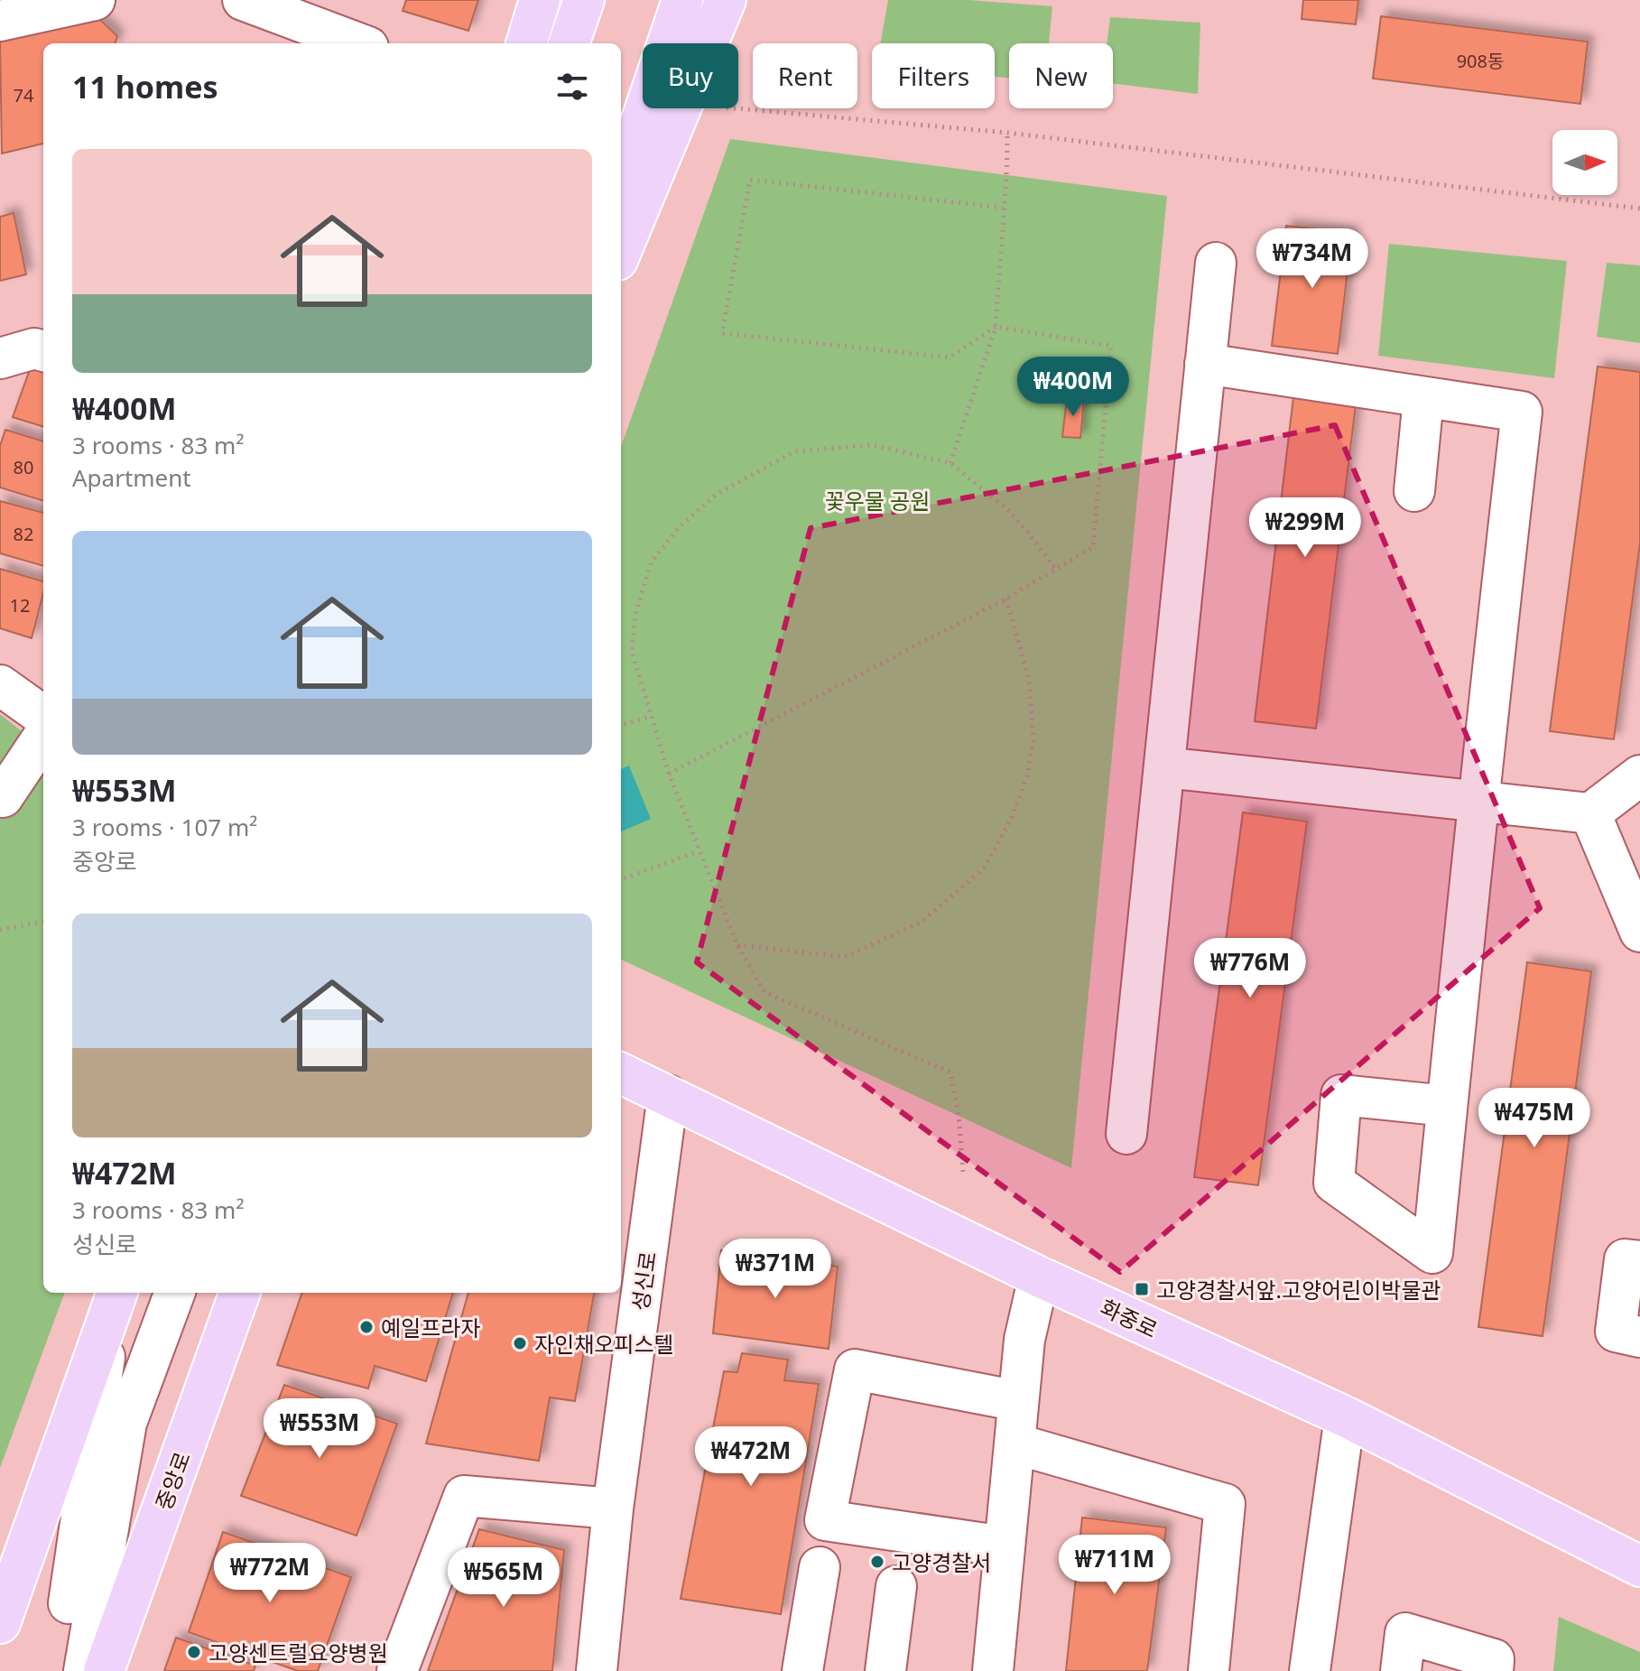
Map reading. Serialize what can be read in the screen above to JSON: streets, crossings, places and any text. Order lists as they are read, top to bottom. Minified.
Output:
{"streets":{"main road":["화중로","중앙로"],"street":["성신로"]},"crossings":[["성신로","화중로"]],"parks":["꽃우물 공원"],"places":{"transit":["고양경찰서앞.고양어린이박물관"],"other":["예일프라자","자인채오피스텔","고양경찰서","고양센트럴요양병원"]},"house_numbers":["908동","74","80","82","12"],"north":"right","page":{"chip":["Buy","Rent","Filters","New"],"heading":"11 homes","list":[{"name":"₩400M","note":"3 rooms · 83 m² · Apartment"},{"name":"₩553M","note":"3 rooms · 107 m² · 중앙로"},{"name":"₩472M","note":"3 rooms · 83 m² · 성신로"}],"price":["₩734M","₩400M","₩299M","₩776M","₩475M","₩371M","₩553M","₩472M","₩711M","₩772M","₩565M"]}}
